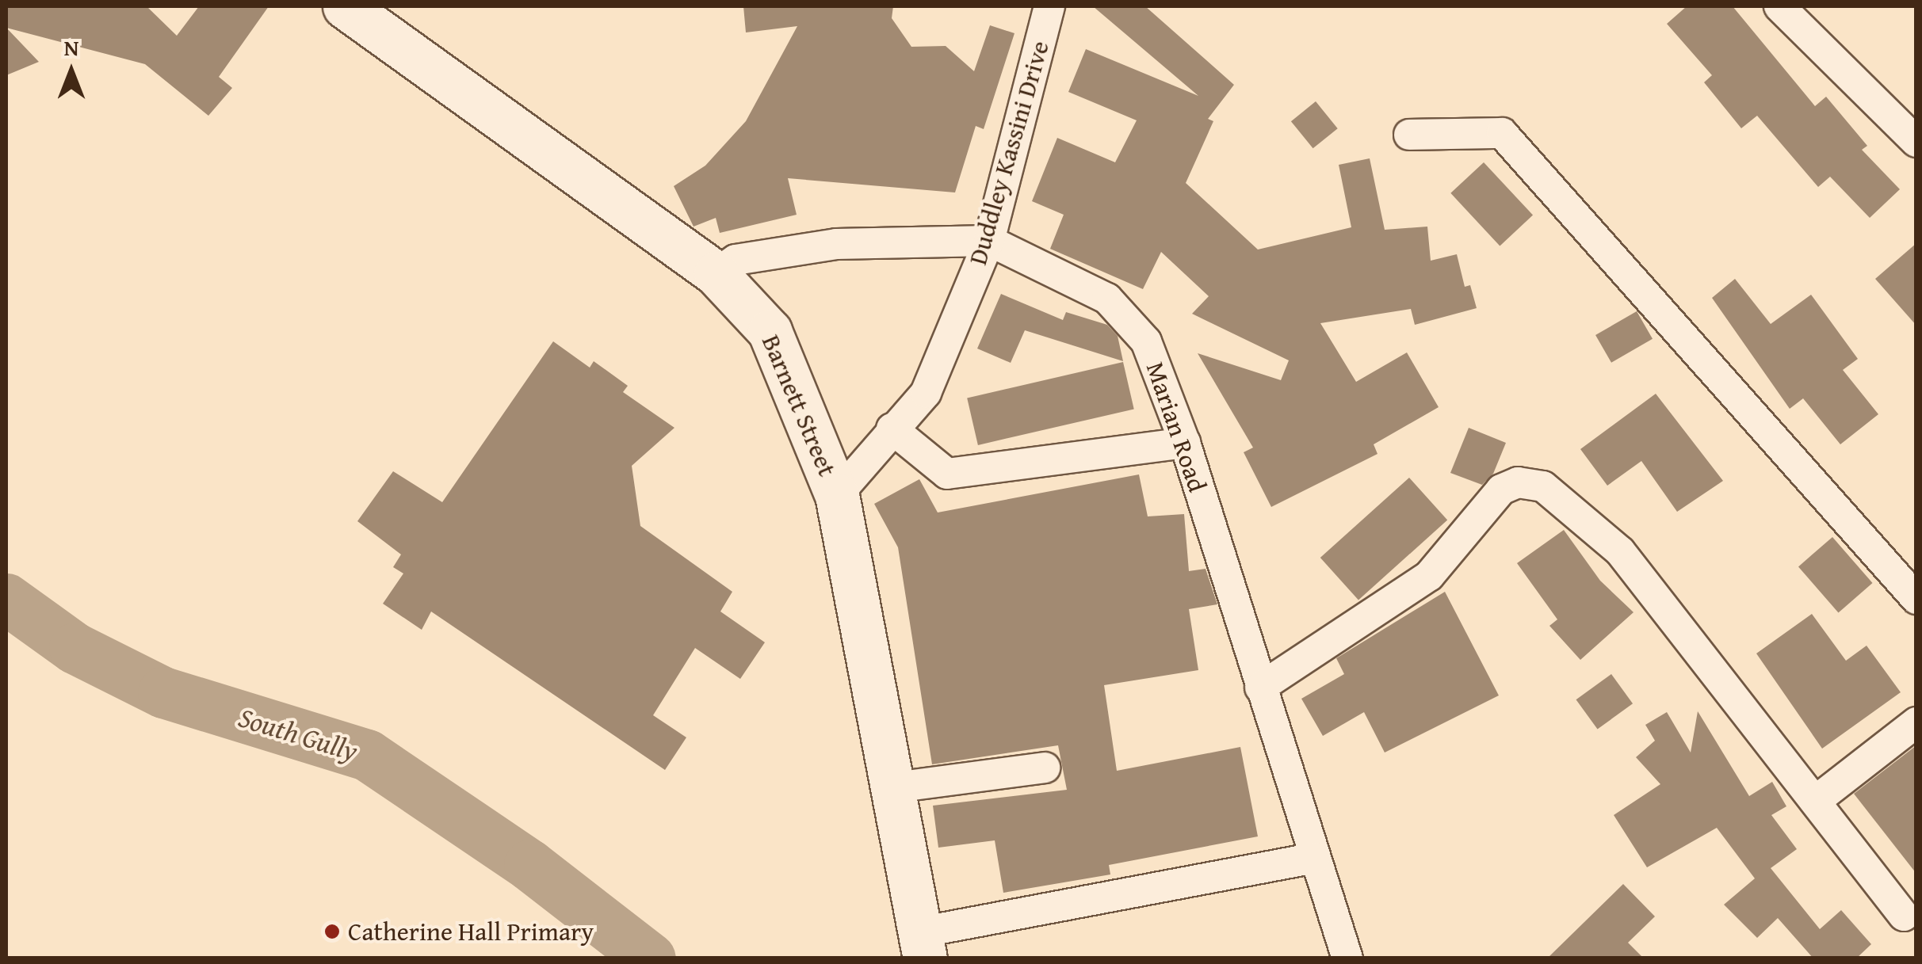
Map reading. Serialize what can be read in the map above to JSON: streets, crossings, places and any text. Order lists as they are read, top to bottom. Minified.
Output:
{"streets":{"main road":["Barnett Street"],"street":["Duddley Kassini Drive","Marian Road"]},"crossings":[["Duddley Kassini Drive","Barnett Street"],["Duddley Kassini Drive","Marian Road"],["Barnett Street","Marian Road"]],"water":["South Gully"],"places":["Catherine Hall Primary"],"north":"top"}
